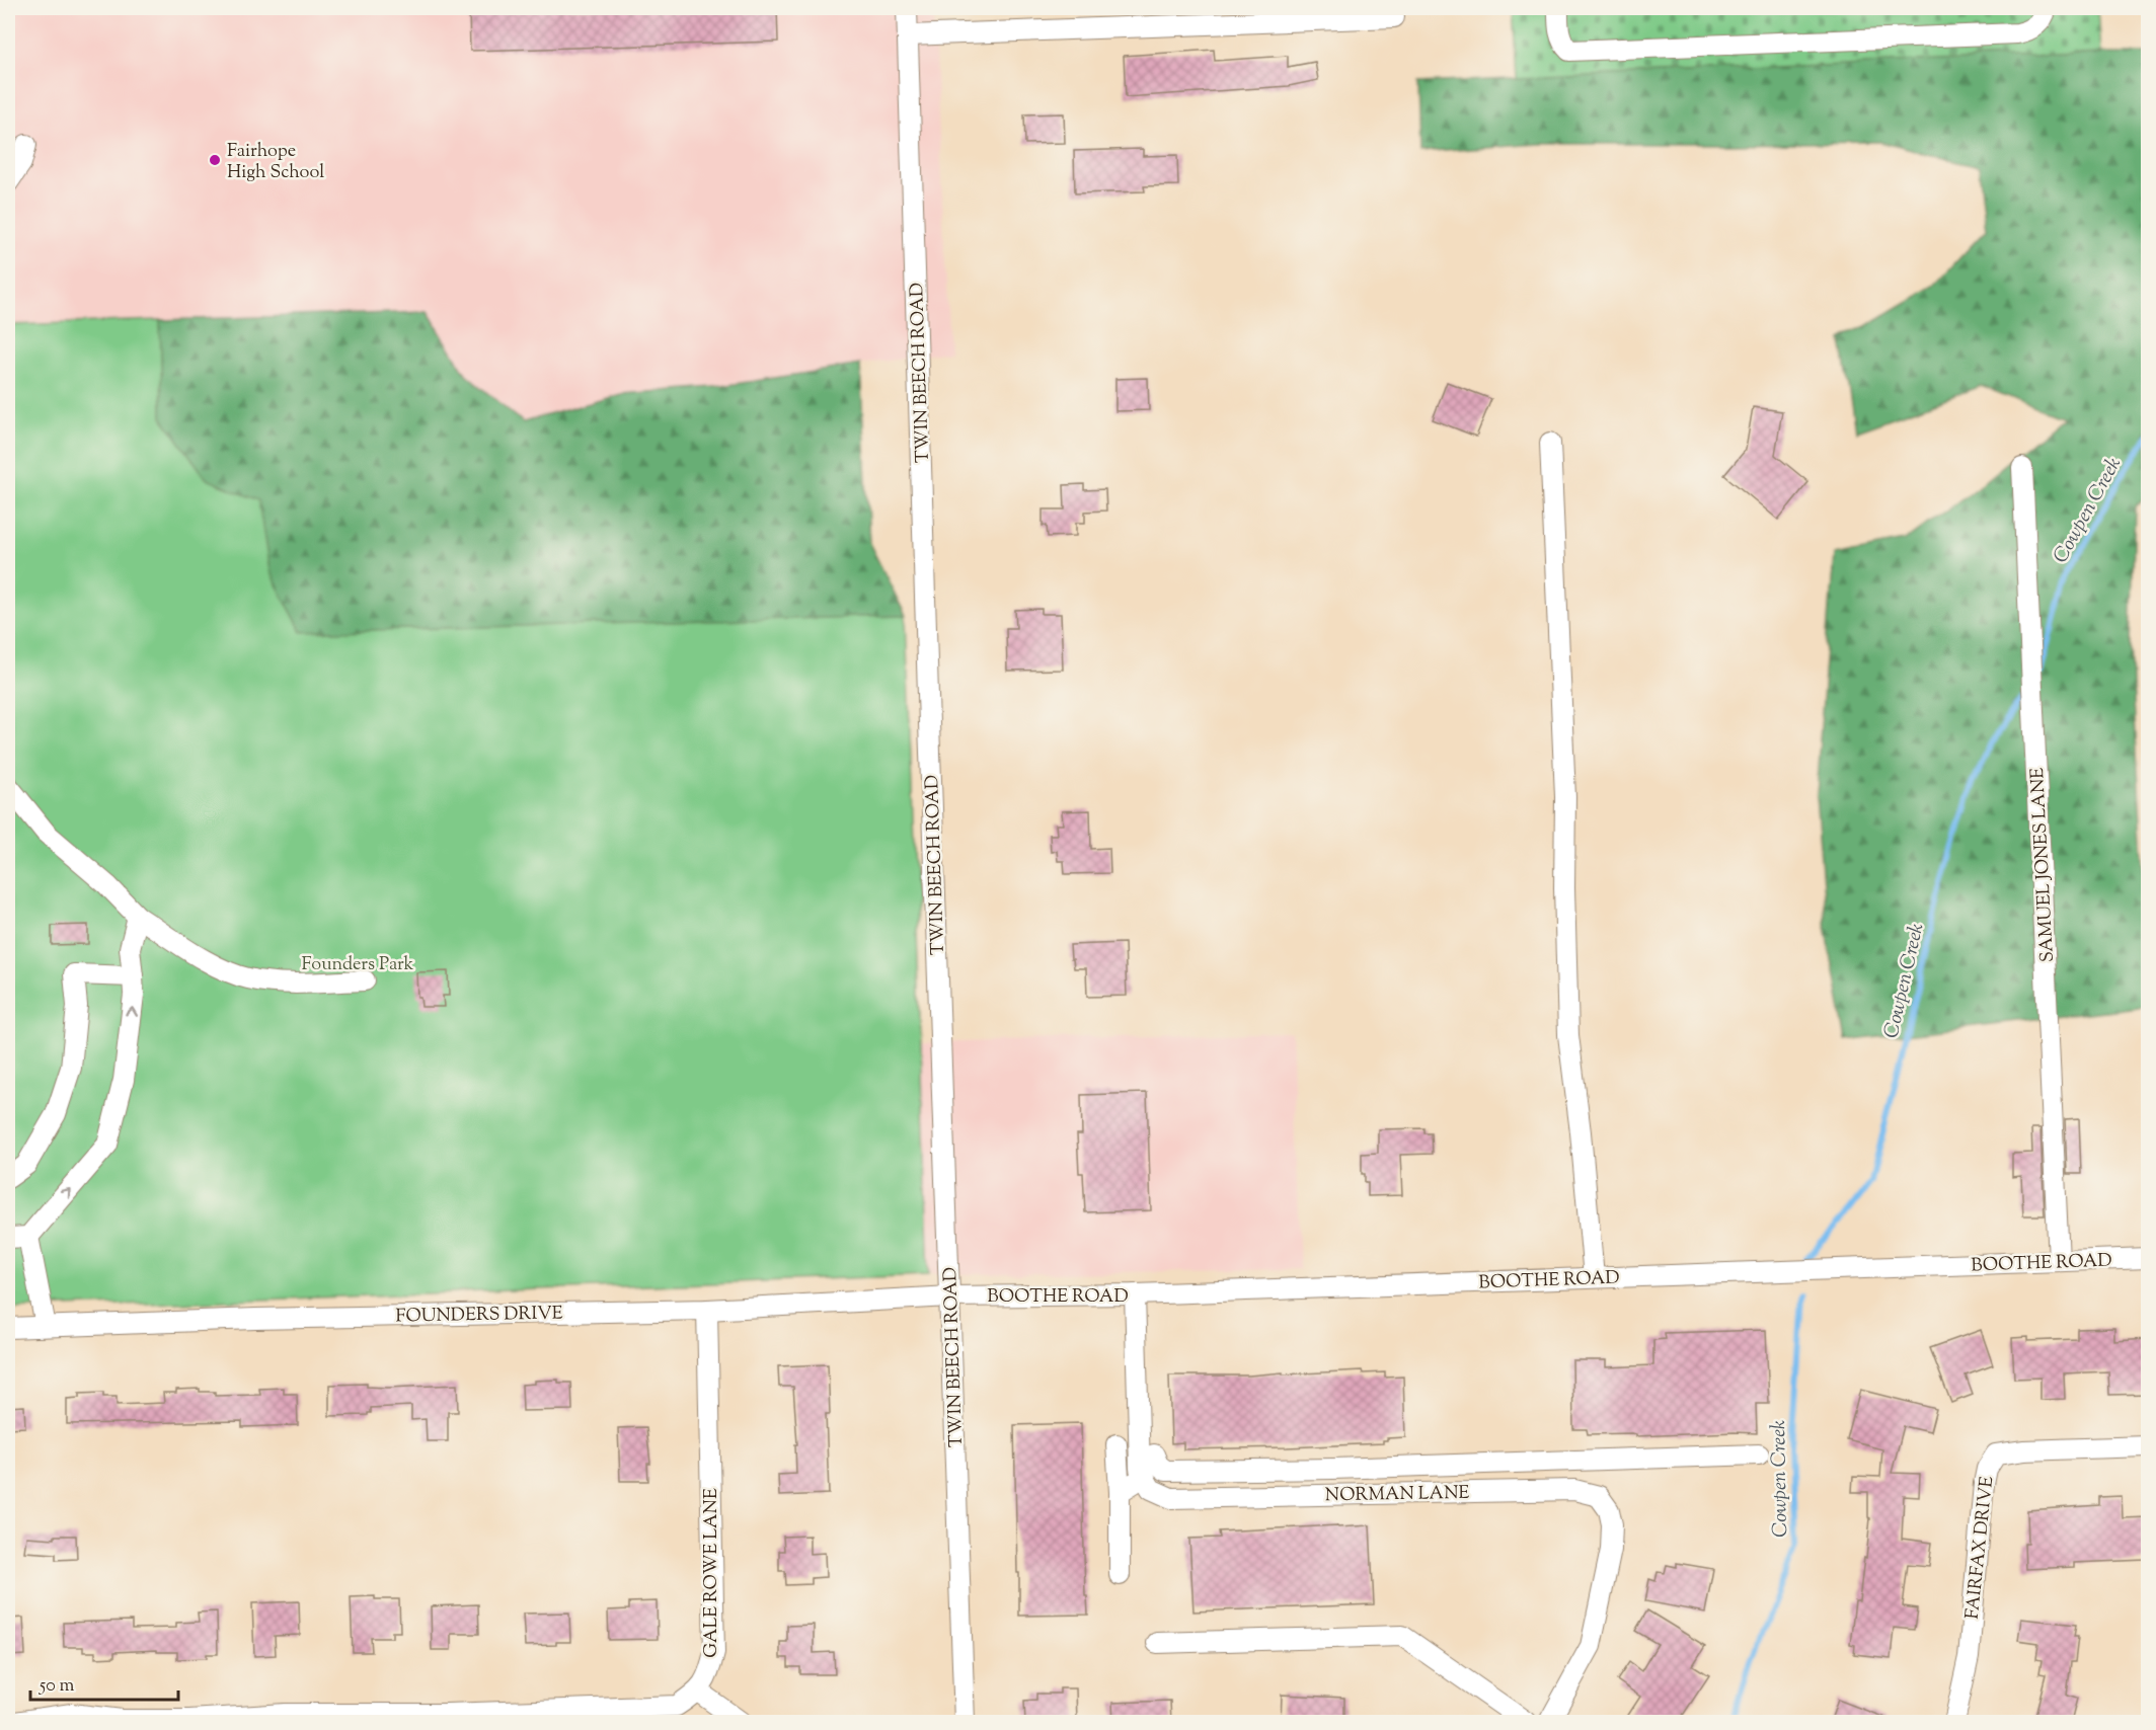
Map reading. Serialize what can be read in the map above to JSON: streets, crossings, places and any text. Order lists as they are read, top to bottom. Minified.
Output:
{"streets":{"street":["TWIN BEECH ROAD","SAMUEL JONES LANE","BOOTHE ROAD","FOUNDERS DRIVE","NORMAN LANE","FAIRFAX DRIVE","GALE ROWE LANE"]},"crossings":[["TWIN BEECH ROAD","BOOTHE ROAD"],["TWIN BEECH ROAD","FOUNDERS DRIVE"],["SAMUEL JONES LANE","BOOTHE ROAD"],["BOOTHE ROAD","FOUNDERS DRIVE"],["FOUNDERS DRIVE","GALE ROWE LANE"]],"water":["Cowpen Creek"],"parks":["Founders Park"],"places":["Fairhope High School"],"scale_bar":"50 m"}
